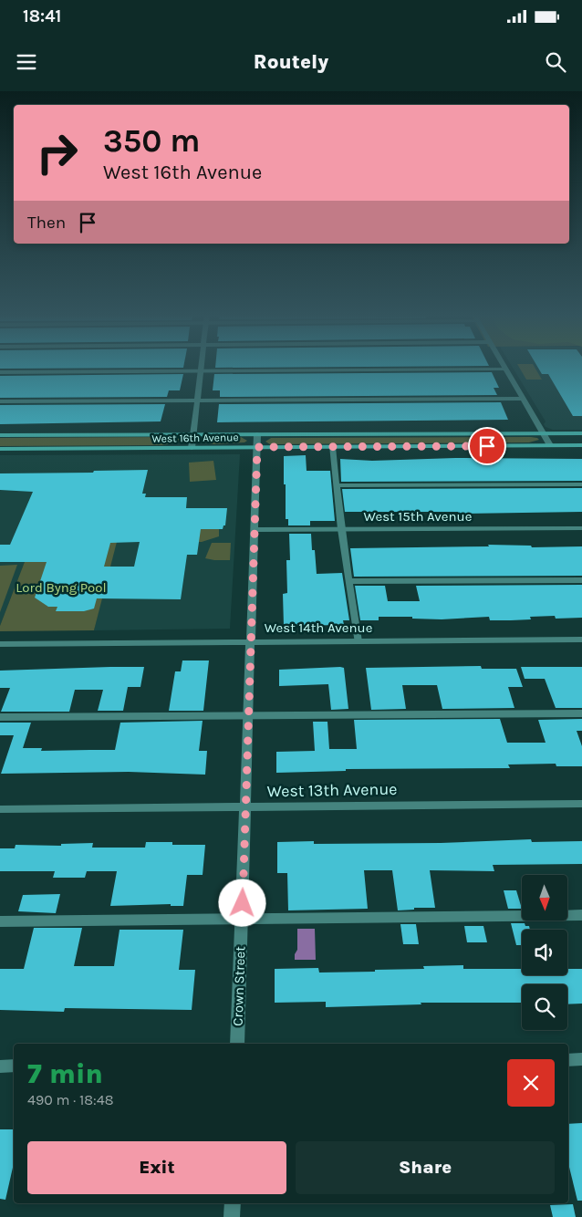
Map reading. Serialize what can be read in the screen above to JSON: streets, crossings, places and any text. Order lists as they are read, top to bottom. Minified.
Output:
{"streets":{"main road":["West 16th Avenue"],"street":["West 15th Avenue","West 14th Avenue","West 13th Avenue","Crown Street"]},"crossings":[["West 16th Avenue","Crown Street"],["West 15th Avenue","Crown Street"],["West 14th Avenue","Crown Street"],["West 13th Avenue","Crown Street"]],"parks":["Lord Byng Pool"],"north":"bottom","page":{"status":"18:41","header":"Routely","turn":["350 m","West 16th Avenue"],"then":"Then","heading":["7 min","490 m · 18:48"],"buttons":["Exit","Share"]}}
